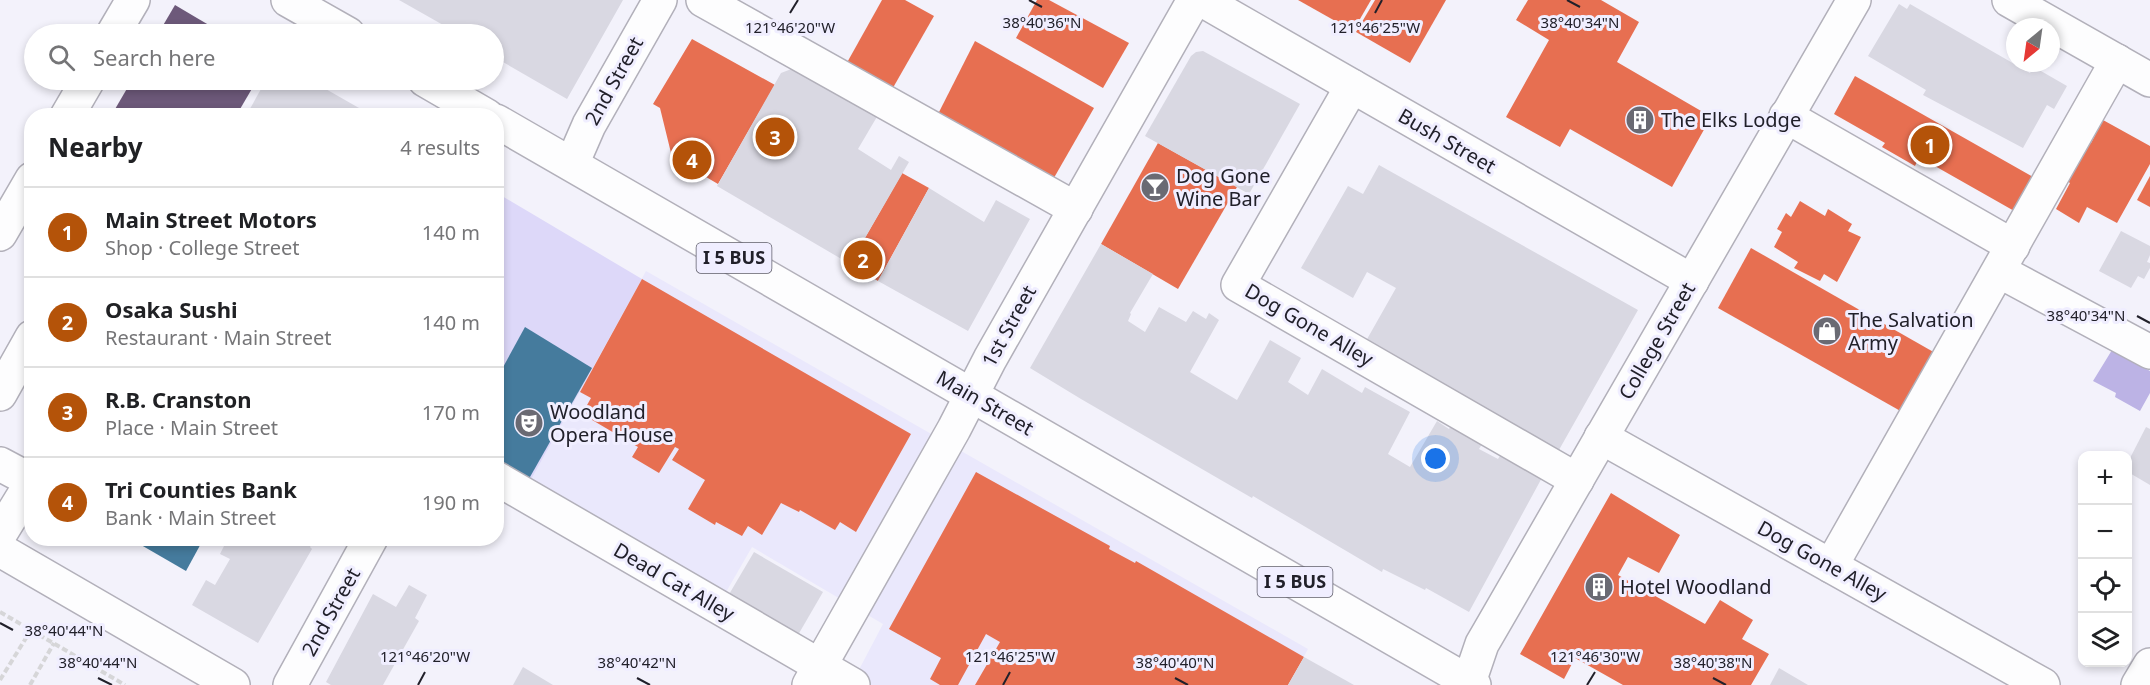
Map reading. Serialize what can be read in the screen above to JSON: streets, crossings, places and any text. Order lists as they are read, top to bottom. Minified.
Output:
{"streets":{"street":["2nd Street","Bush Street","I 5 BUS","Dog Gone Alley","1st Street","College Street","Main Street","Dead Cat Alley"]},"crossings":[["2nd Street","Main Street"],["Bush Street","Dog Gone Alley"],["Bush Street","College Street"],["Dog Gone Alley","College Street"],["1st Street","Main Street"],["1st Street","Dead Cat Alley"],["College Street","Main Street"]],"places":{"building":["The Elks Lodge","Hotel Woodland"],"bar":["Dog Gone Wine Bar"],"shop":["The Salvation Army"],"theatre":["Woodland Opera House"]},"north":"bottom left","page":{"search":"Search here","heading":["Nearby","4 results"],"pins":["3","1","4","2"],"list":[{"mark":"1","name":"Main Street Motors","note":"Shop · College Street","value":"140 m"},{"mark":"2","name":"Osaka Sushi","note":"Restaurant · Main Street","value":"140 m"},{"mark":"3","name":"R.B. Cranston","note":"Place · Main Street","value":"170 m"},{"mark":"4","name":"Tri Counties Bank","note":"Bank · Main Street","value":"190 m"}],"map_buttons":["+","−"]},"coordinates":["38°40'36\"N","38°40'34\"N","121°46'20\"W","121°46'25\"W","38°40'44\"N","121°46'30\"W","38°40'42\"N","38°40'40\"N","38°40'38\"N"]}
